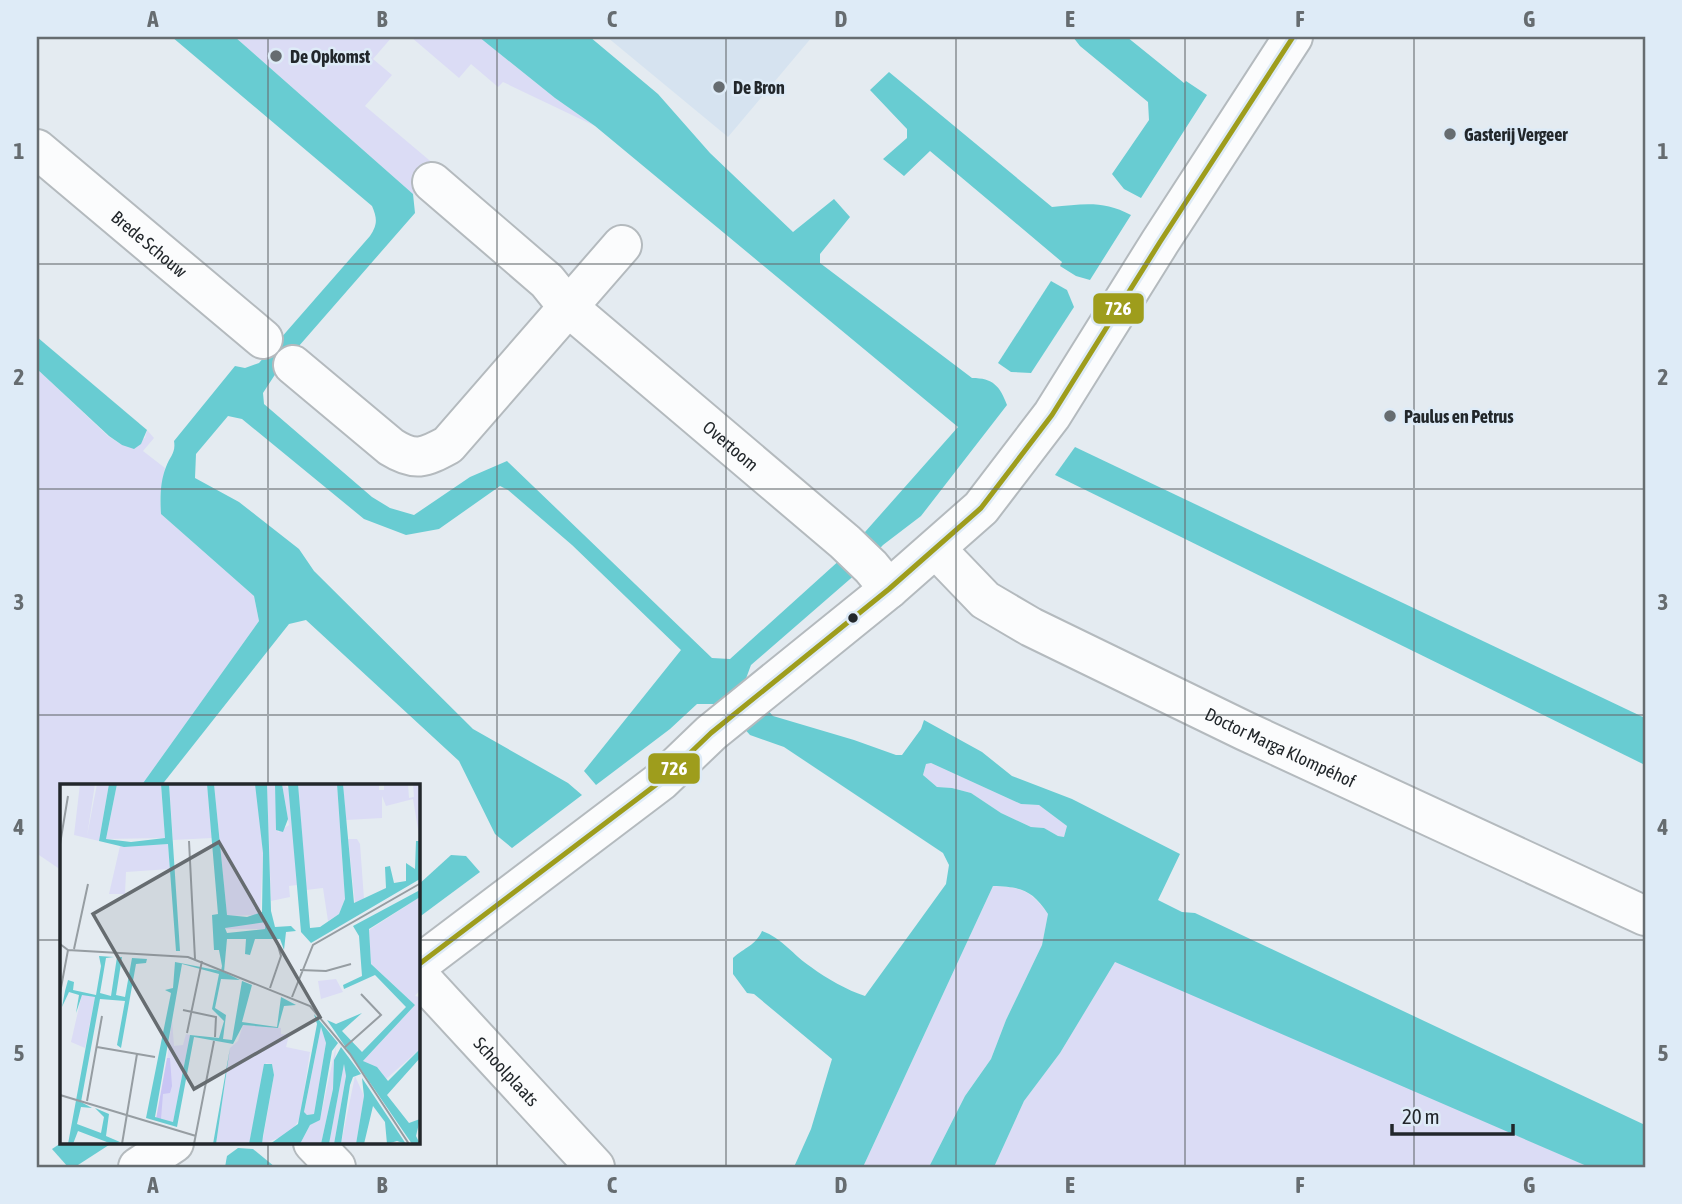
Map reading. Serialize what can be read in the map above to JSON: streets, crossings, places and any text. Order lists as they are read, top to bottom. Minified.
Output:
{"streets":{"street":["Brede Schouw","Overtoom","Doctor Marga Klompéhof","Schoolplaats"]},"places":["De Opkomst","De Bron","Gasterij Vergeer","Paulus en Petrus"],"lines":["transit line 726"],"scale_bar":"20 m","grid":{"columns":["A","B","C","D","E","F","G"],"rows":["1","2","3","4","5"]}}
